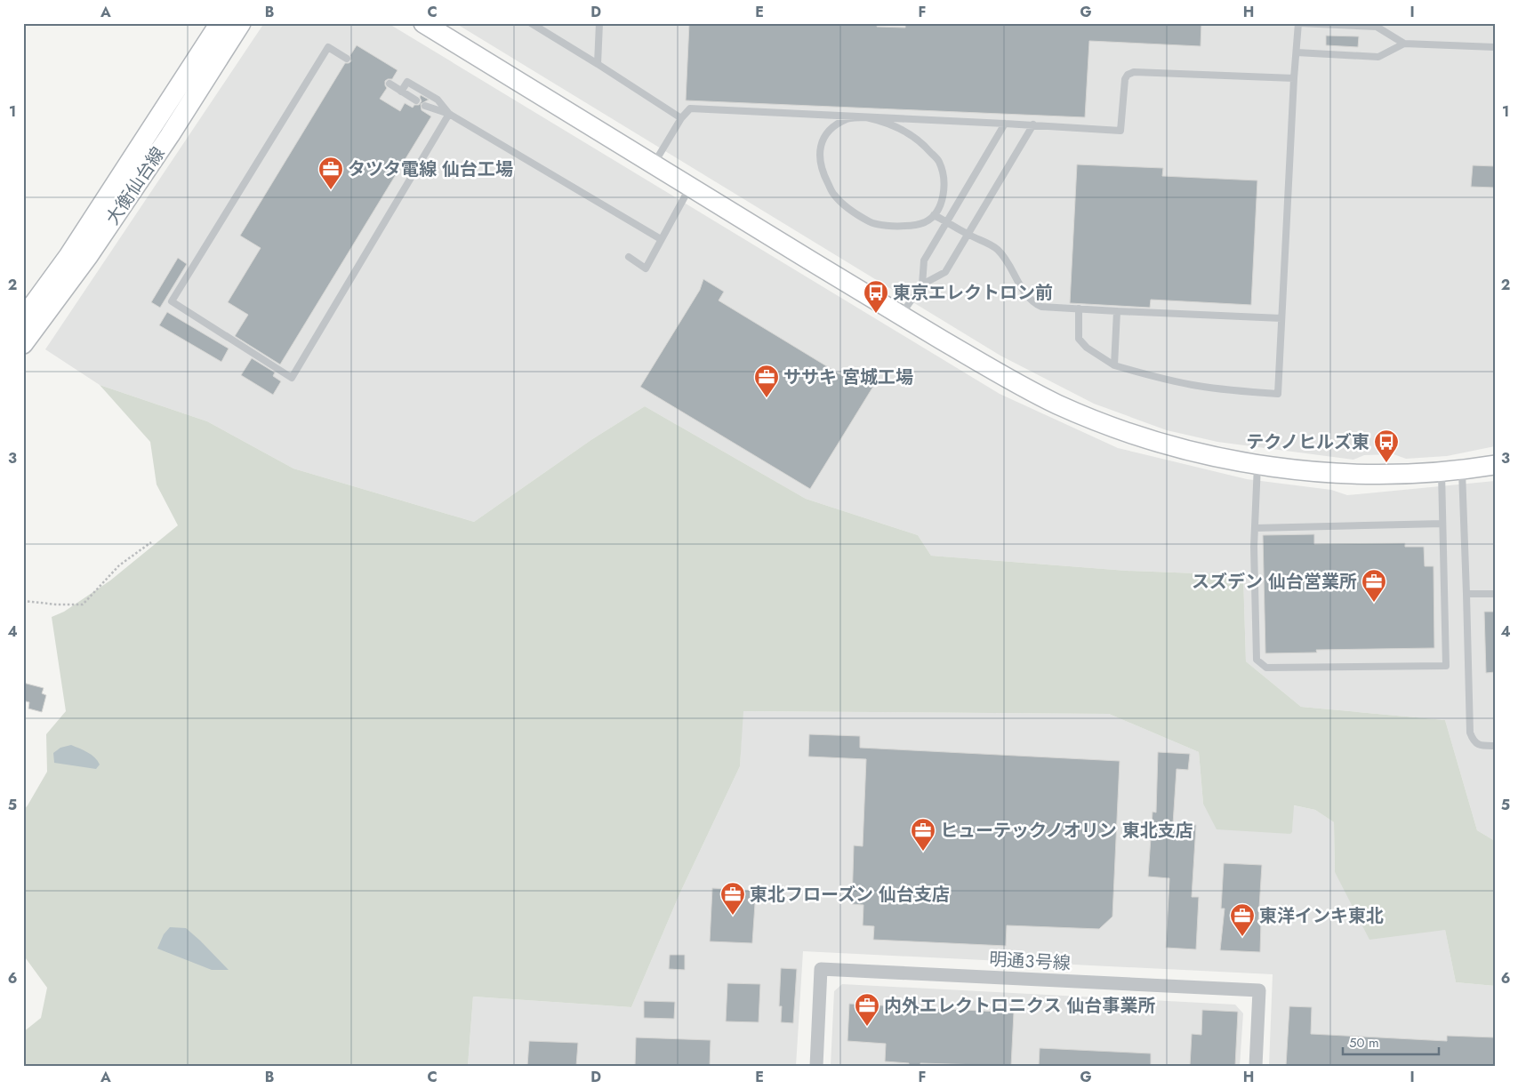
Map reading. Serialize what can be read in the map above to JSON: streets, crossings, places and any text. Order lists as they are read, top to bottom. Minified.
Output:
{"streets":{"street":["大衡仙台線","明通３号線"]},"places":{"office":["タツタ電線 仙台工場","ササキ 宮城工場","スズデン 仙台営業所","ヒューテックノオリン 東北支店","東北フローズン 仙台支店","東洋インキ東北","内外エレクトロニクス 仙台事業所"],"bus stop":["東京エレクトロン前","テクノヒルズ東"]},"scale_bar":"50 m","grid":{"columns":["A","B","C","D","E","F","G","H","I"],"rows":["1","2","3","4","5","6"]}}
